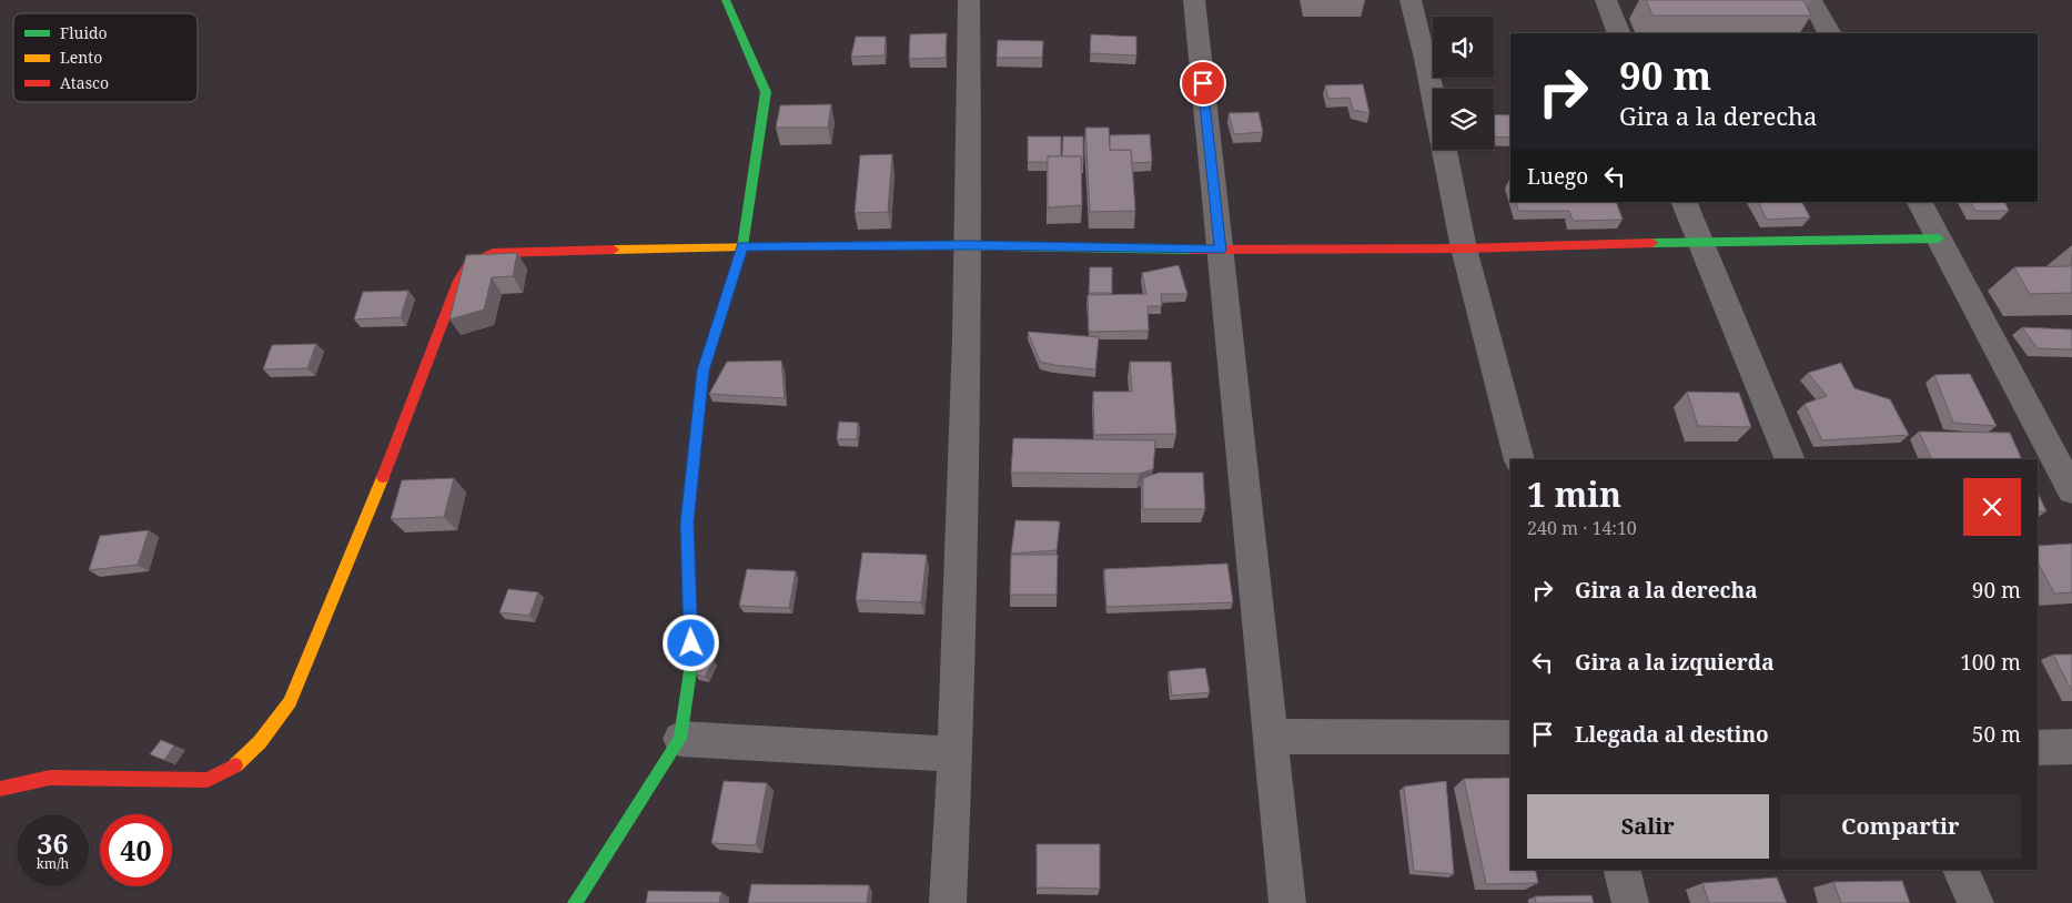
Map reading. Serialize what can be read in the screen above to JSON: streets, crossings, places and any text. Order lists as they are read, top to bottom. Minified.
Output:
{"legend":["Fluido","Lento","Atasco"],"page":{"turn":["90 m","Gira a la derecha"],"then":"Luego","heading":["1 min","240 m · 14:10"],"list":[{"name":"Gira a la derecha","value":"90 m"},{"name":"Gira a la izquierda","value":"100 m"},{"name":"Llegada al destino","value":"50 m"}],"buttons":["Salir","Compartir"],"speed":"36 km/h","limit":"40"}}
